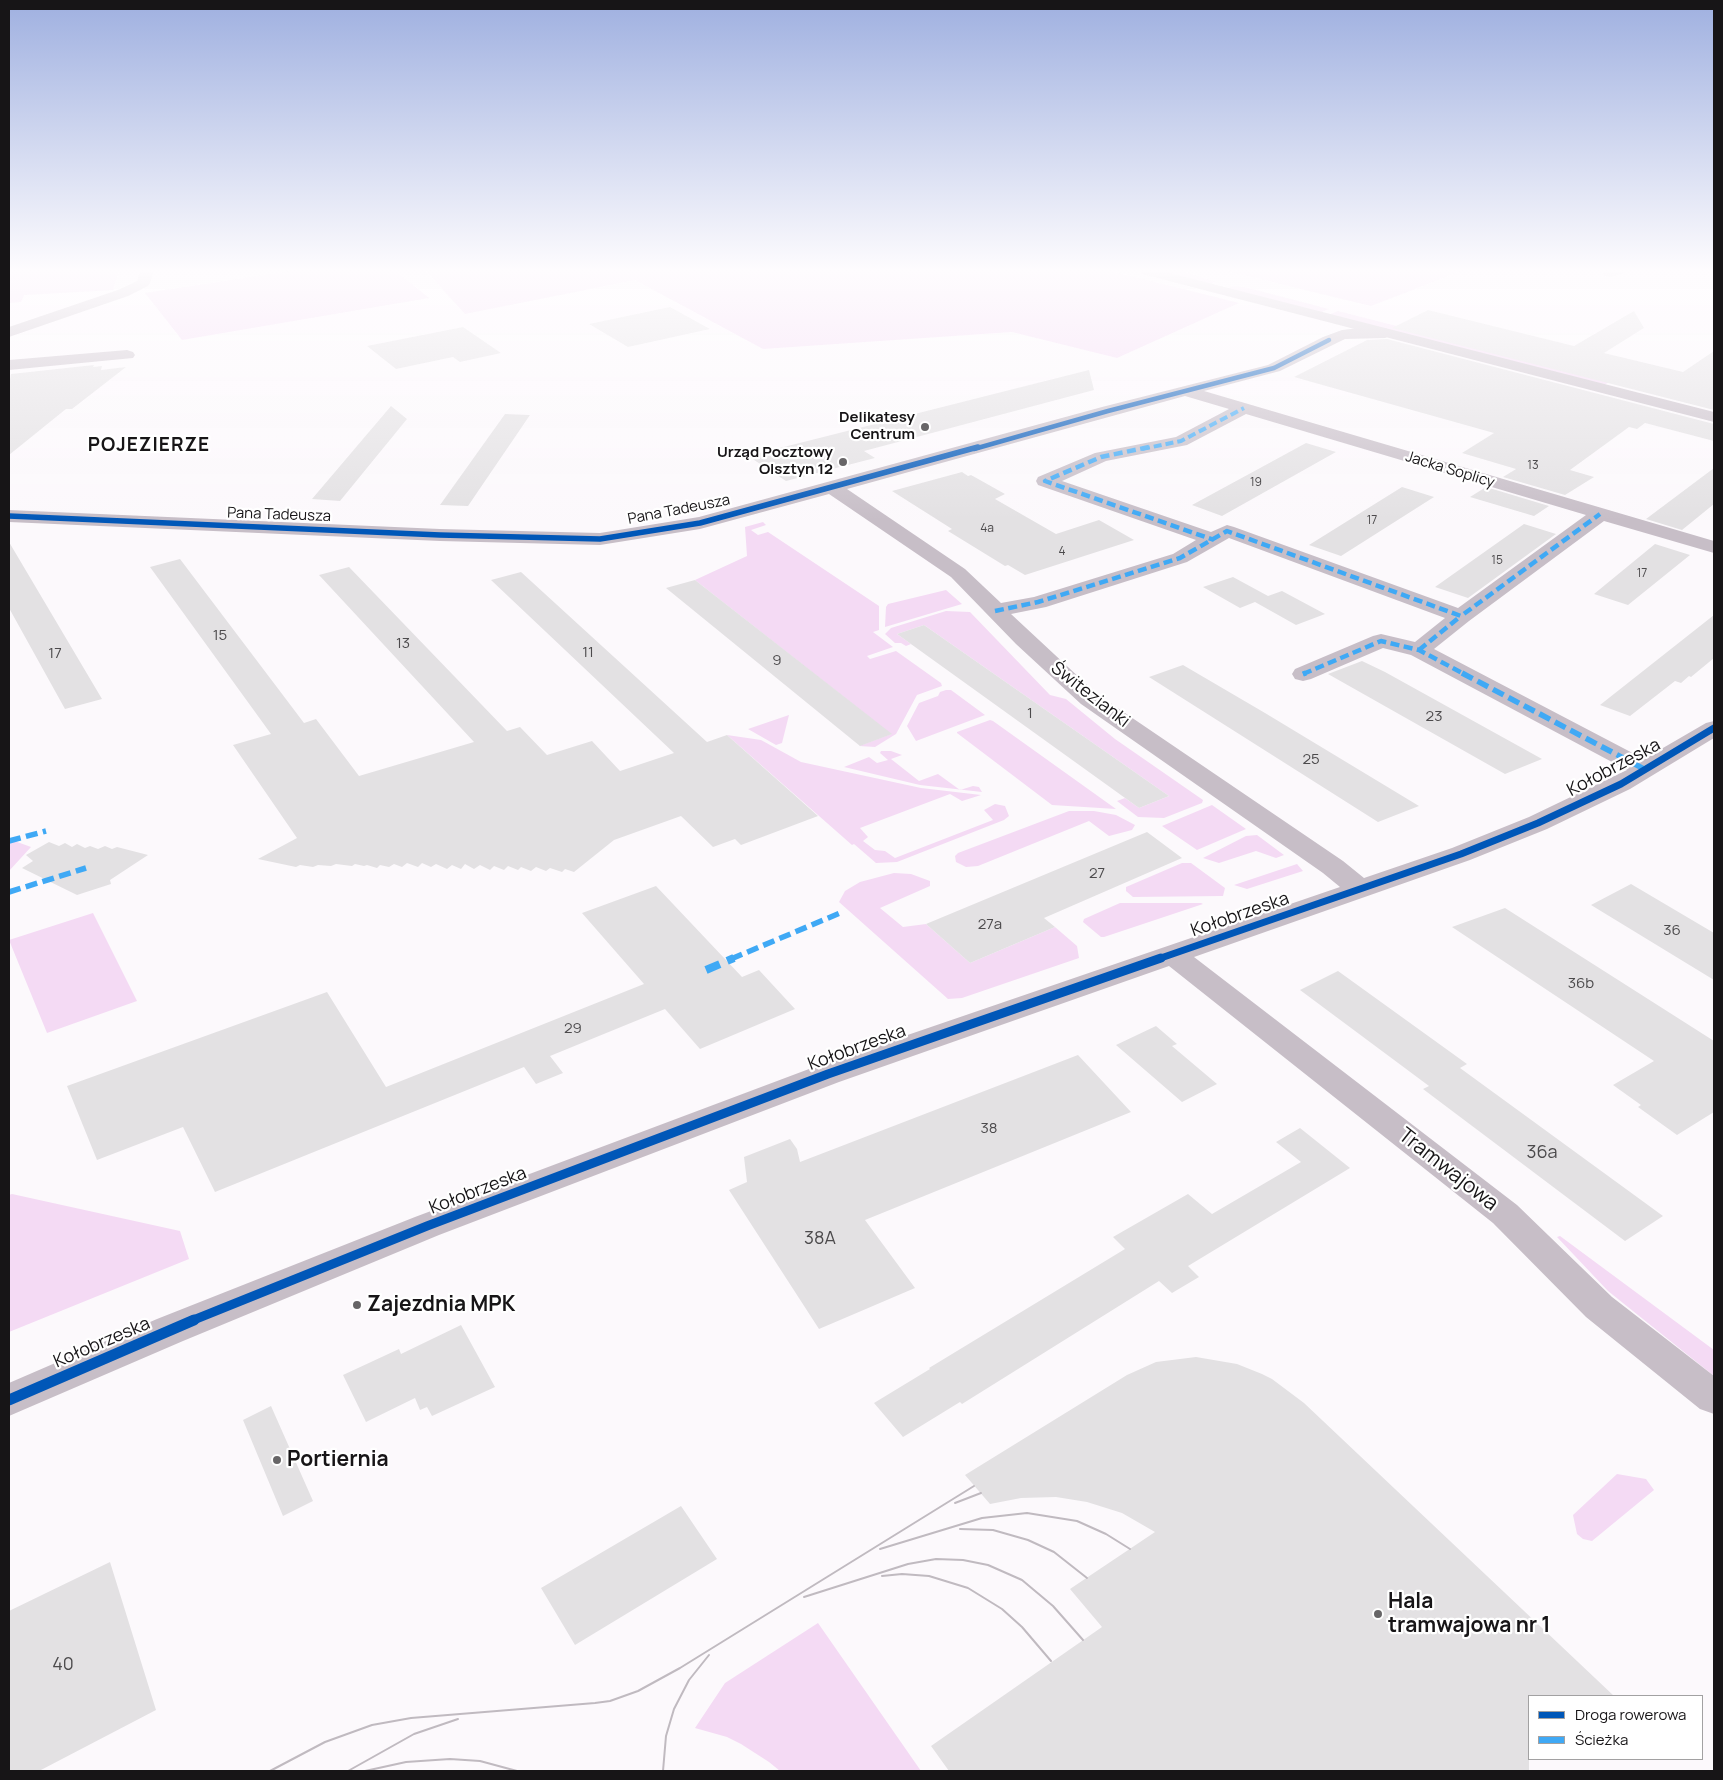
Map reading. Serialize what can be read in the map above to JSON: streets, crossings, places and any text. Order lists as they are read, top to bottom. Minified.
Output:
{"streets":{"street":["Jacka Soplicy","Pana Tadeusza","Świtezianki","Kołobrzeska","Tramwajowa"]},"crossings":[["Jacka Soplicy","Pana Tadeusza"],["Pana Tadeusza","Świtezianki"],["Świtezianki","Kołobrzeska"],["Kołobrzeska","Tramwajowa"]],"districts":["POJEZIERZE"],"places":["Delikatesy Centrum","Urząd Pocztowy Olsztyn 12","Zajezdnia MPK","Portiernia","Hala tramwajowa nr 1"],"house_numbers":["13","19","17","4a","4","15","17","15","13","11","17","9","1","23","25","27","27a","36","36b","29","38","36a","38A","40"],"legend":["Droga rowerowa","Ścieżka"]}
